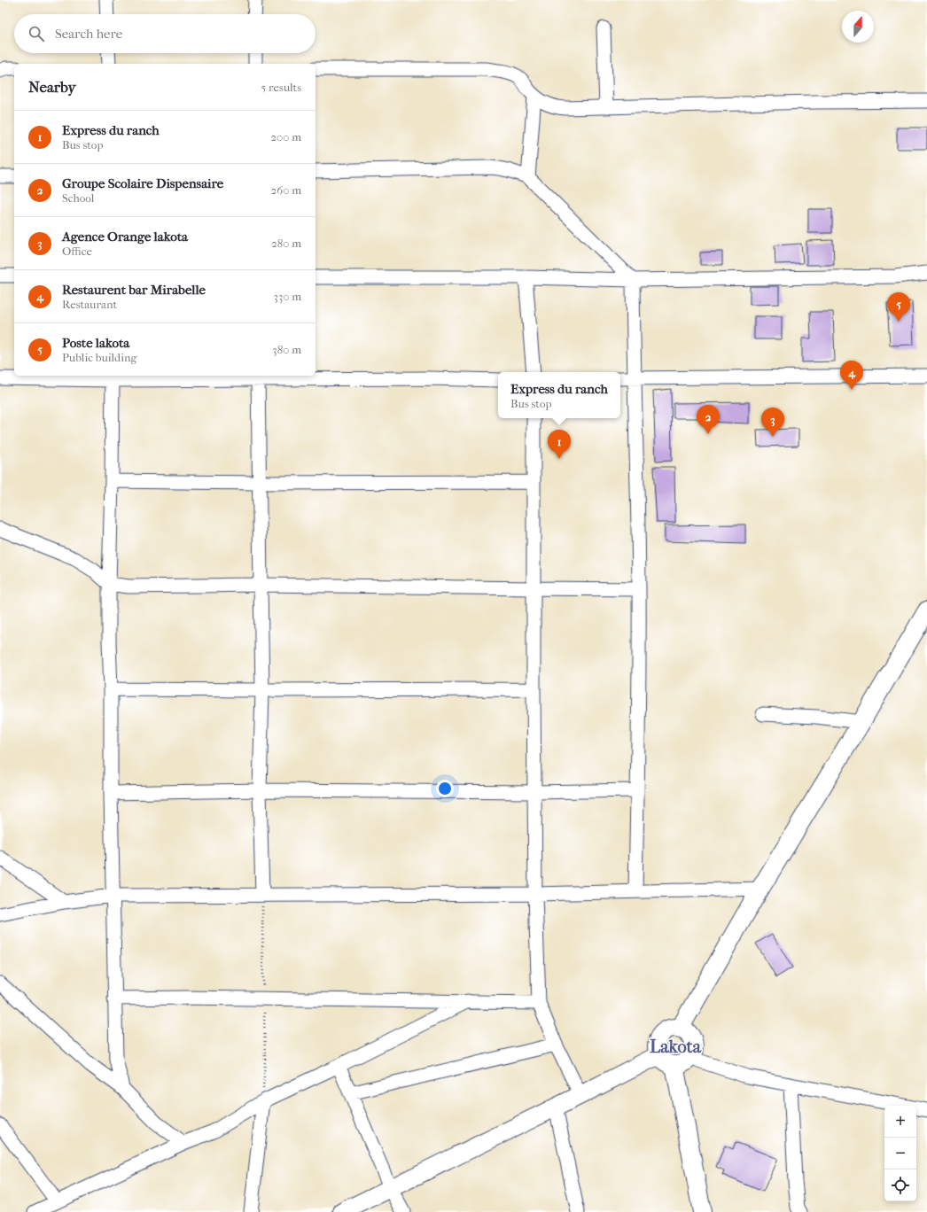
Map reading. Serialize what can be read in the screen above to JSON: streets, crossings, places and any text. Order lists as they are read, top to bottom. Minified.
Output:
{"districts":["Lakota"],"north":"top","page":{"search":"Search here","heading":["Nearby","5 results"],"list":[{"mark":"1","name":"Express du ranch","note":"Bus stop","value":"200 m"},{"mark":"2","name":"Groupe Scolaire Dispensaire","note":"School","value":"260 m"},{"mark":"3","name":"Agence Orange lakota","note":"Office","value":"280 m"},{"mark":"4","name":"Restaurent bar Mirabelle","note":"Restaurant","value":"330 m"},{"mark":"5","name":"Poste lakota","note":"Public building","value":"380 m"}],"pins":["5","4","2","3","1"],"popup":["Express du ranch","Bus stop"],"map_buttons":["+","−"]}}
